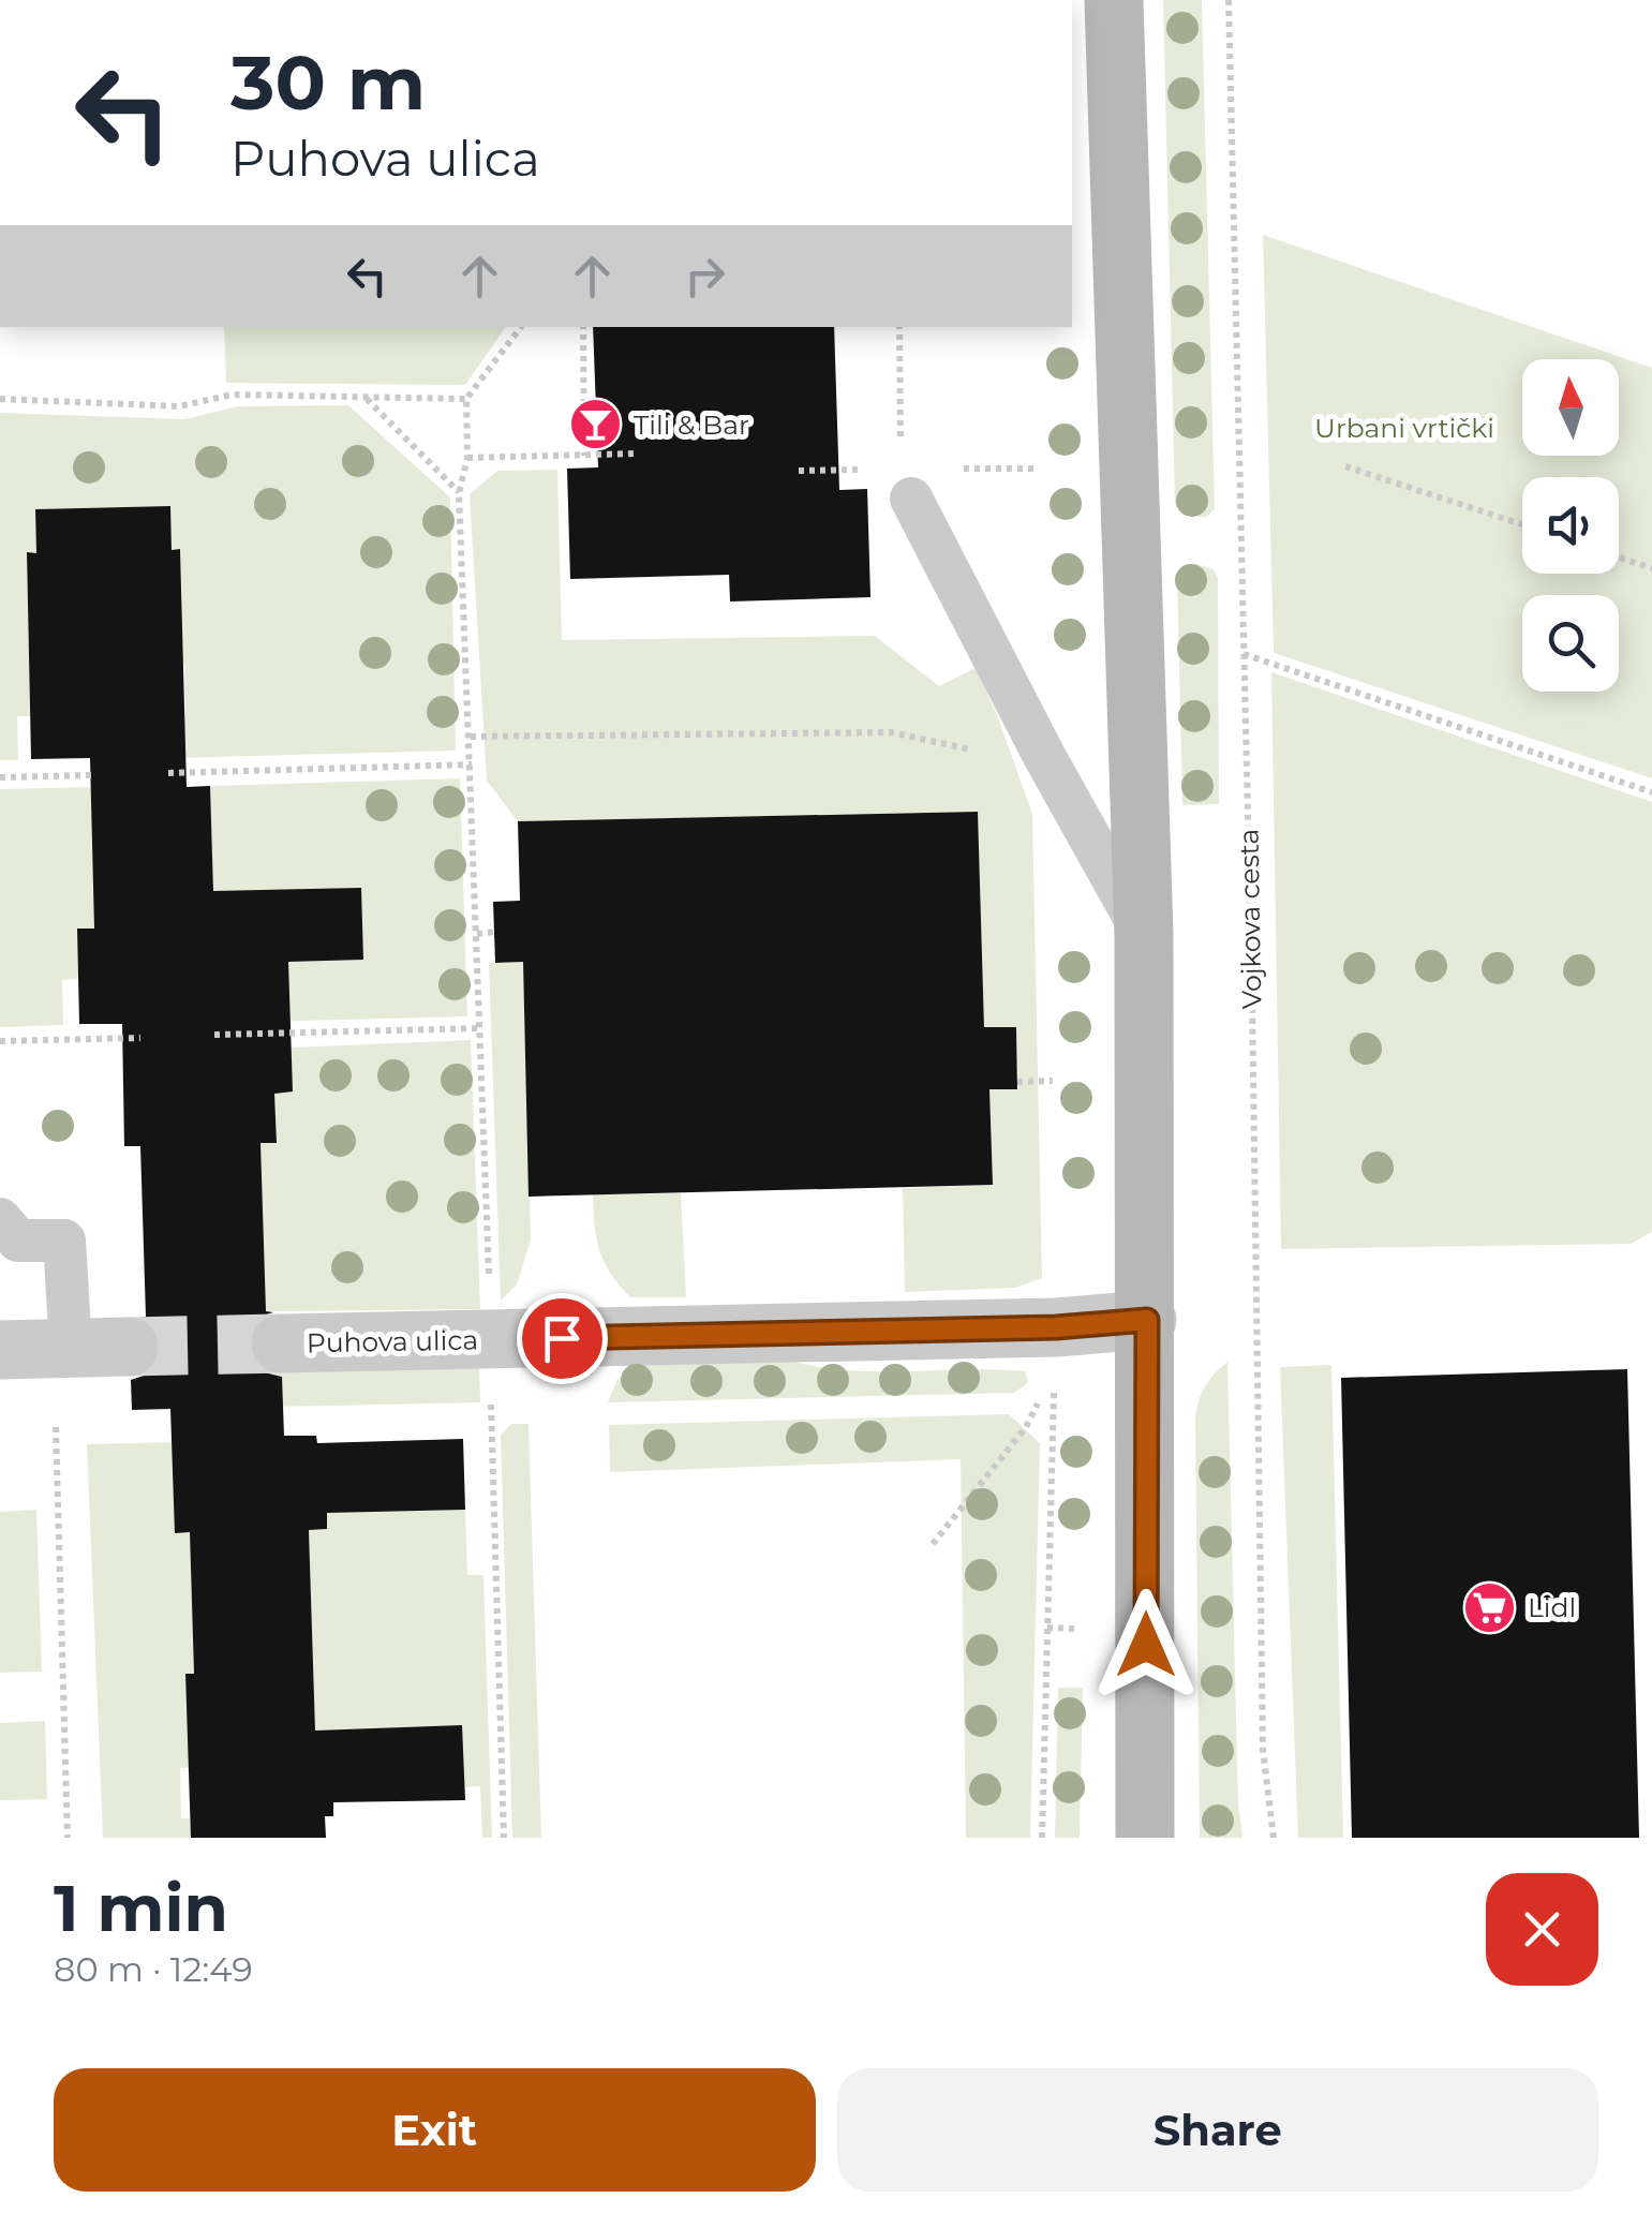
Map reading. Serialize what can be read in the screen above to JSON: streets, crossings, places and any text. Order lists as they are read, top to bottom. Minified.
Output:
{"streets":{"street":["Puhova ulica"],"path":["Vojkova cesta"]},"parks":["Urbani vrtički"],"places":{"bar":["Tili & Bar"],"supermarket":["Lidl"]},"north":"top","page":{"turn":["30 m","Puhova ulica"],"heading":["1 min","80 m · 12:49"],"buttons":["Exit","Share"]}}
